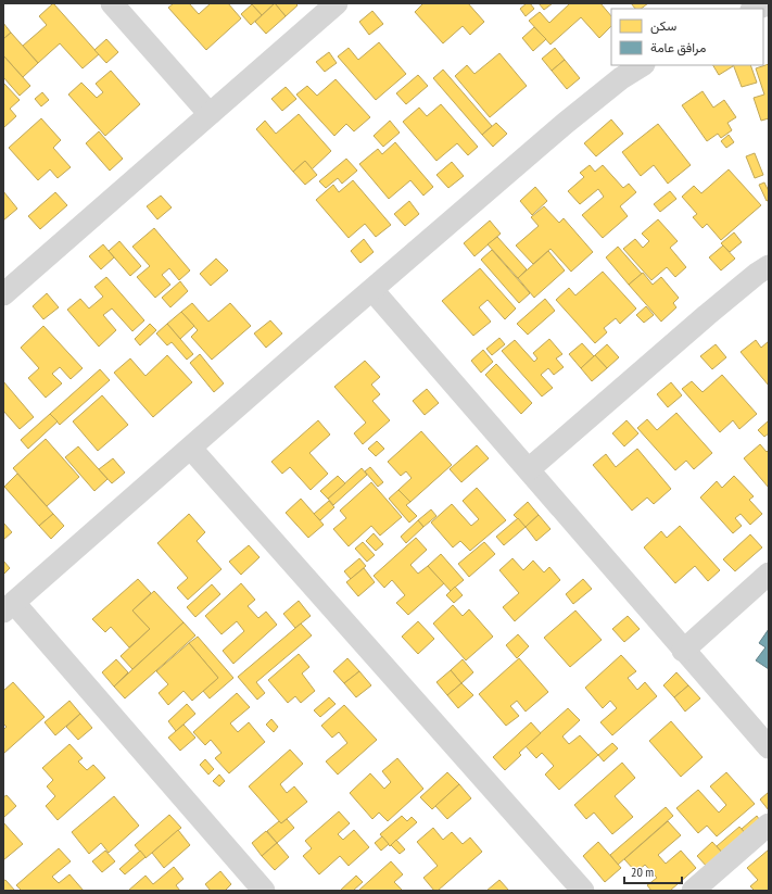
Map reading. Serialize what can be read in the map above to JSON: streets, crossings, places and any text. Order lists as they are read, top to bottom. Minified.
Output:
{"legend":["سكن","مرافق عامة"],"scale_bar":"20 m"}
